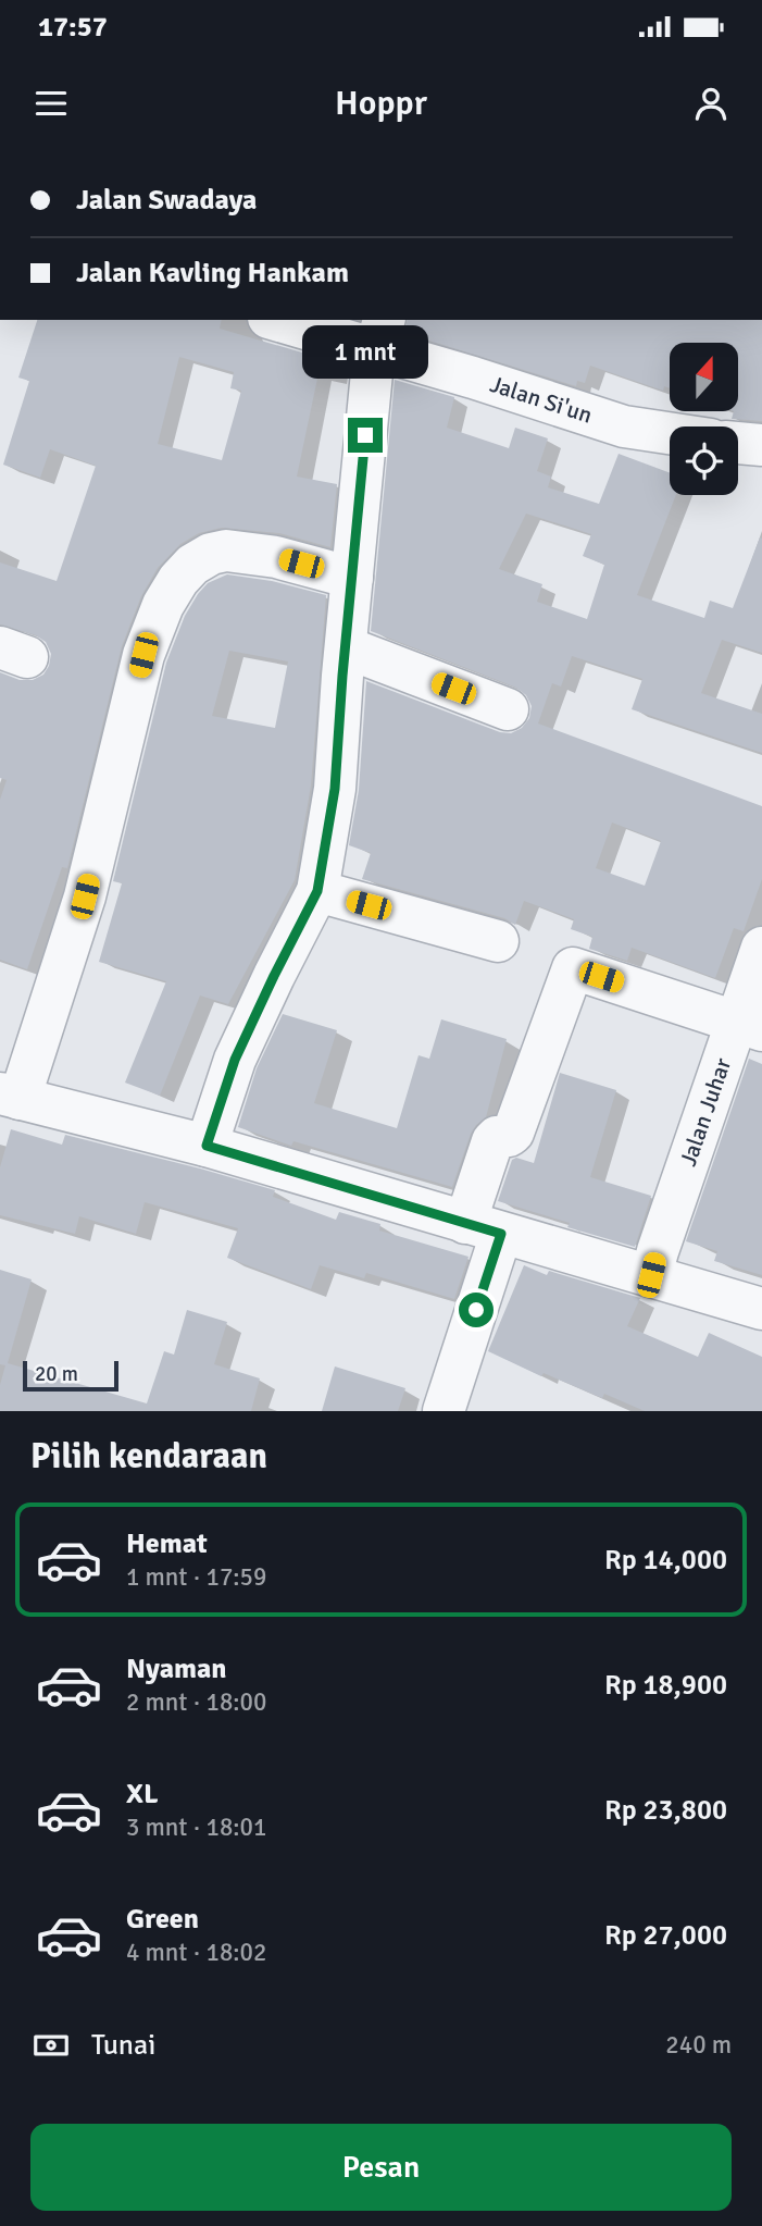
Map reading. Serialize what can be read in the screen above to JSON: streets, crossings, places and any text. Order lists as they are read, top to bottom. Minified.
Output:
{"streets":{"street":["Jalan Si'un","Jalan Juhar"]},"scale_bar":"20 m","north":"top","page":{"status":"17:57","header":"Hoppr","banner":["Jalan Swadaya","Jalan Kavling Hankam"],"bubble":"1 mnt","scale":"20 m","heading":"Pilih kendaraan","list":[{"name":"Hemat","note":"1 mnt · 17:59","value":"Rp 14,000"},{"name":"Nyaman","note":"2 mnt · 18:00","value":"Rp 18,900"},{"name":"XL","note":"3 mnt · 18:01","value":"Rp 23,800"},{"name":"Green","note":"4 mnt · 18:02","value":"Rp 27,000"}],"pay":["Tunai","240 m"],"buttons":"Pesan"}}
